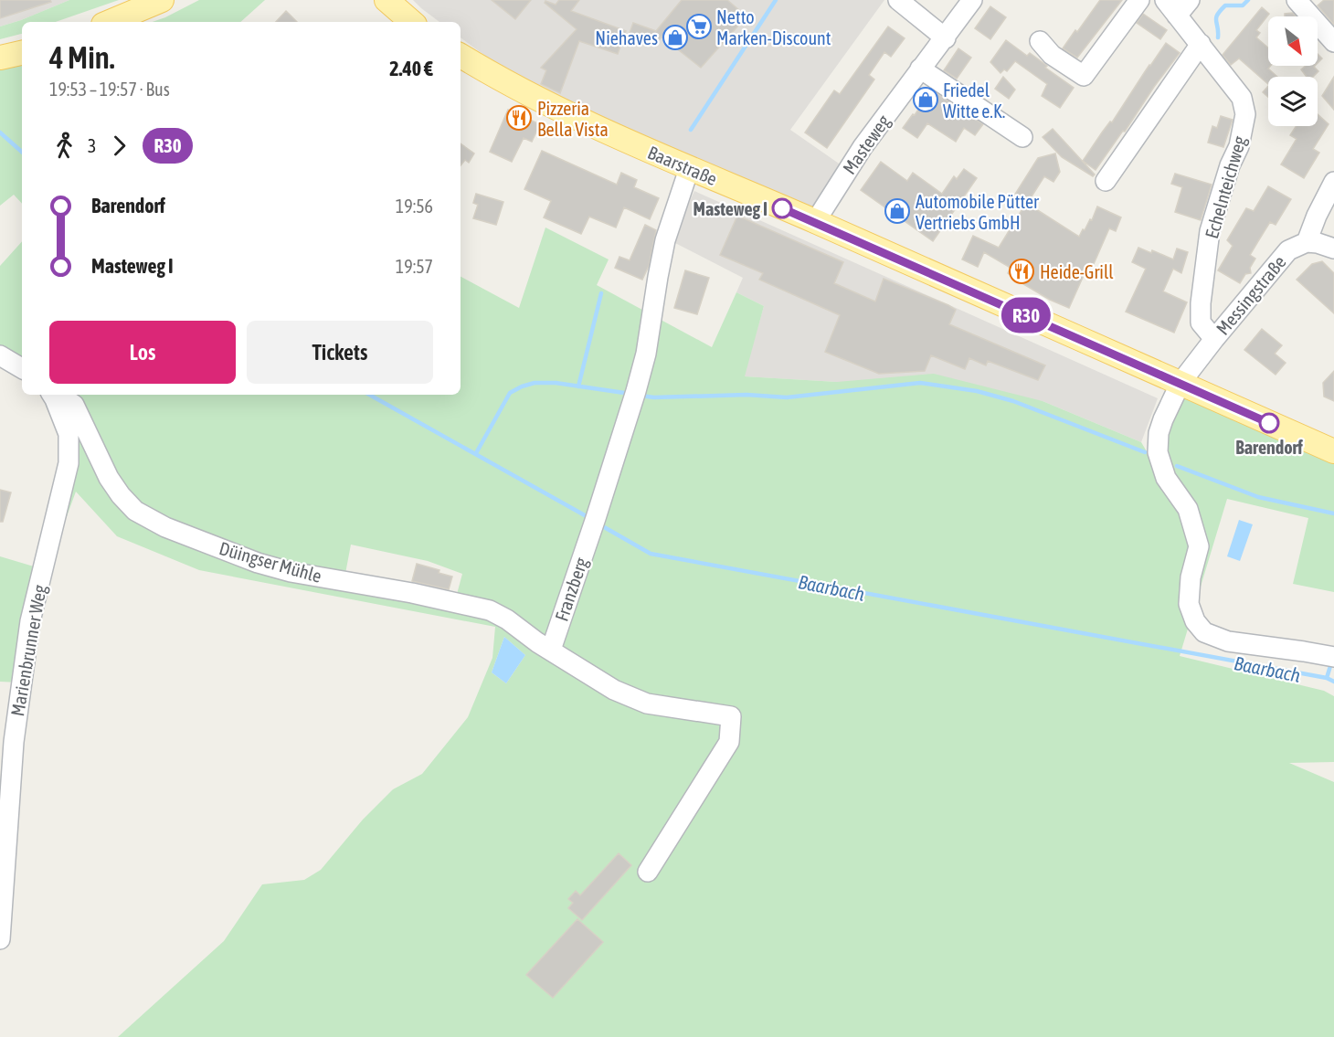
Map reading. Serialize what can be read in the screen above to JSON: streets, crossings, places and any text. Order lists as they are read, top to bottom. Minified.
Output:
{"streets":{"main road":["Baarstraße"],"street":["Masteweg","Echelnteichweg","Messingstraße","Düingser Mühle","Franzberg","Marienbrunner Weg"]},"crossings":[["Masteweg","Baarstraße"],["Baarstraße","Messingstraße"],["Baarstraße","Franzberg"],["Echelnteichweg","Messingstraße"],["Düingser Mühle","Franzberg"],["Düingser Mühle","Marienbrunner Weg"]],"water":["Baarbach"],"places":{"supermarket":["Netto Marken-Discount"],"shop":["Niehaves","Friedel Witte e.K.","Automobile Pütter Vertriebs GmbH"],"restaurant":["Pizzeria Bella Vista","Heide-Grill"],"other":["Masteweg I","Barendorf"]},"lines":["bus line R30"],"north":"bottom right","page":{"on_map":"R30","heading":["4 Min.","19:53 – 19:57 · Bus","2.40 €"],"legs":["3","R30"],"list":[{"name":"Barendorf","value":"19:56"},{"name":"Masteweg I","value":"19:57"}],"buttons":["Los","Tickets"]}}
